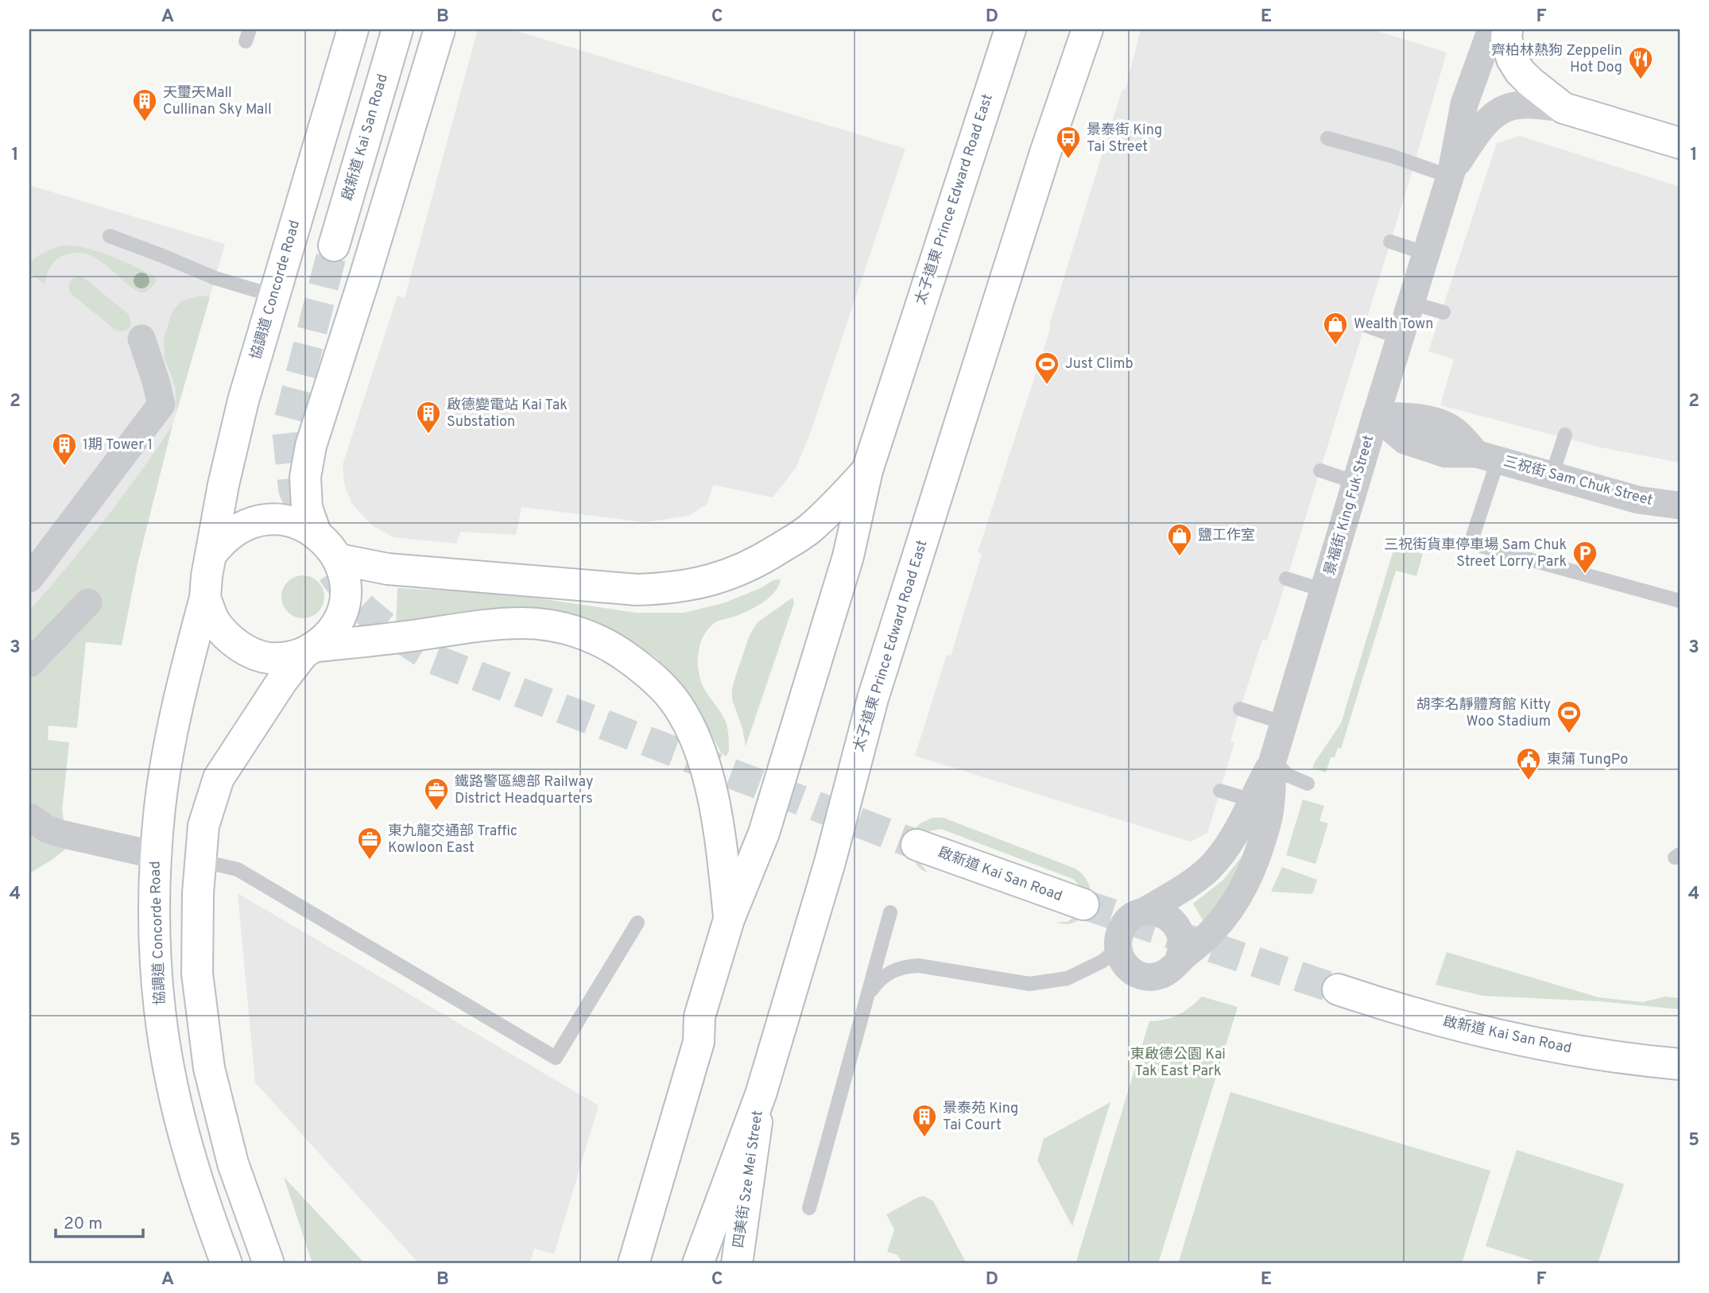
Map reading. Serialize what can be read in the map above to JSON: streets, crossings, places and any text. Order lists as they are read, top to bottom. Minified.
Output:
{"streets":{"main road":["啟新道 Kai San Road","太子道東 Prince Edward Road East","協調道 Concorde Road","四美街 Sze Mei Street"],"street":["三祝街 Sam Chuk Street","景福街 King Fuk Street"]},"crossings":[["太子道東 Prince Edward Road East","四美街 Sze Mei Street"],["三祝街 Sam Chuk Street","景福街 King Fuk Street"]],"parks":["東啟德公園 Kai Tak East Park"],"places":{"restaurant":["齊柏林熱狗 Zeppelin Hot Dog"],"building":["天璽·天Mall Cullinan Sky Mall","啟德變電站 Kai Tak Substation","1期 Tower 1","景泰苑 King Tai Court"],"bus stop":["景泰街 King Tai Street"],"shop":["Wealth Town","鹽工作室"],"sports":["Just Climb","胡李名靜體育館 Kitty Woo Stadium"],"parking":["三祝街貨車停車場 Sam Chuk Street Lorry Park"],"public building":["東蒲 TungPo"],"office":["鐵路警區總部 Railway District Headquarters","東九龍交通部 Traffic Kowloon East"]},"scale_bar":"20 m","grid":{"columns":["A","B","C","D","E","F"],"rows":["1","2","3","4","5"]}}
